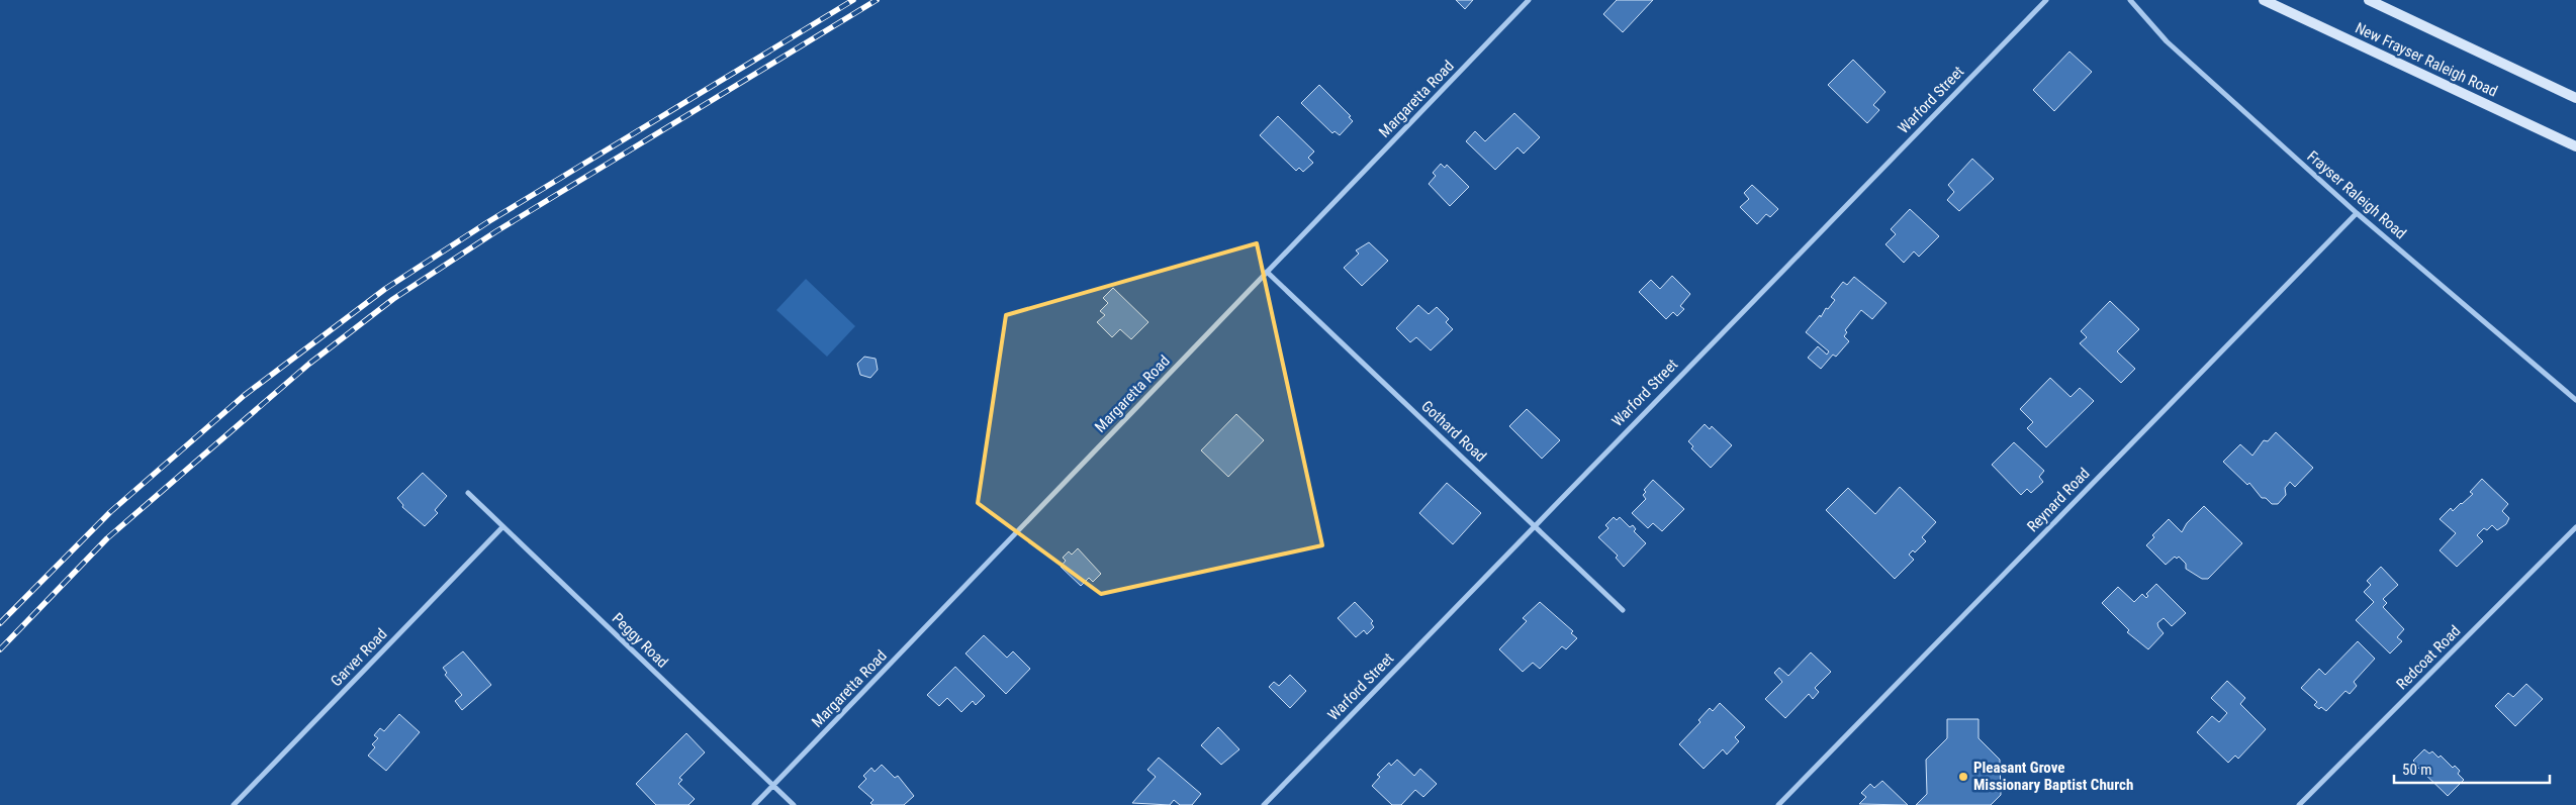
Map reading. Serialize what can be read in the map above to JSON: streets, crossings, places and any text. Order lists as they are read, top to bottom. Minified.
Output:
{"streets":{"main road":["New Frayser Raleigh Road"],"street":["Margaretta Road","Warford Street","Frayser Raleigh Road","Gothard Road","Reynard Road","Peggy Road","Garver Road","Redcoat Road"]},"crossings":[["Margaretta Road","Gothard Road"],["Margaretta Road","Peggy Road"],["Warford Street","Gothard Road"],["Frayser Raleigh Road","Reynard Road"],["Peggy Road","Garver Road"]],"places":["Pleasant Grove Missionary Baptist Church"],"scale_bar":"50 m"}
